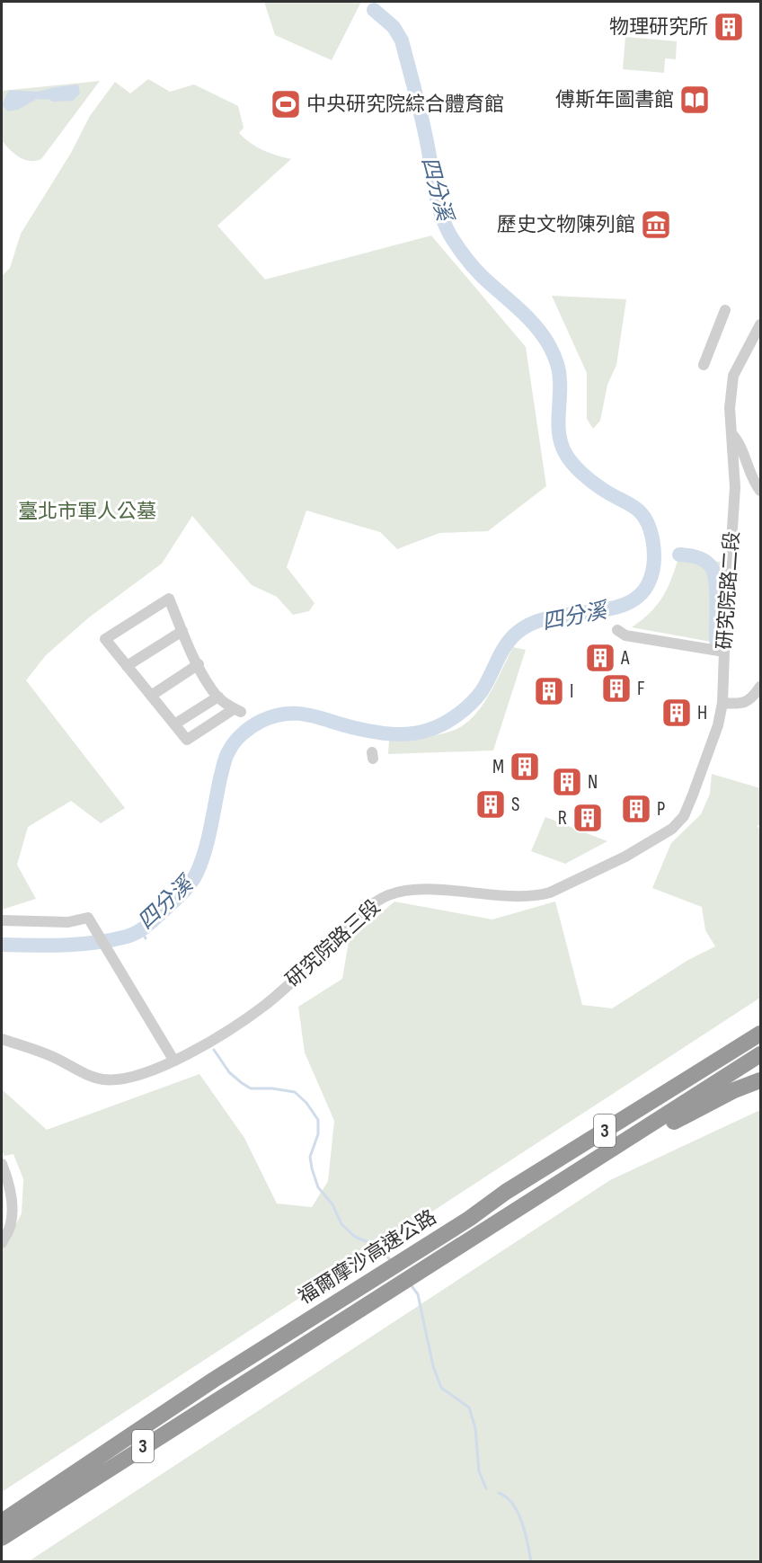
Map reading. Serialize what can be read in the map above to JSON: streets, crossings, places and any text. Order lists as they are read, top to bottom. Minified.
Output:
{"streets":{"highway":["3","福爾摩沙高速公路"],"street":["研究院路二段","研究院路三段"]},"crossings":[["研究院路二段","研究院路三段"]],"water":["四分溪"],"parks":["臺北市軍人公墓"],"places":{"building":["物理研究所","A","F","I","H","M","N","S","P","R"],"library":["傅斯年圖書館"],"sports":["中央研究院綜合體育館"],"museum":["歷史文物陳列館"]}}
